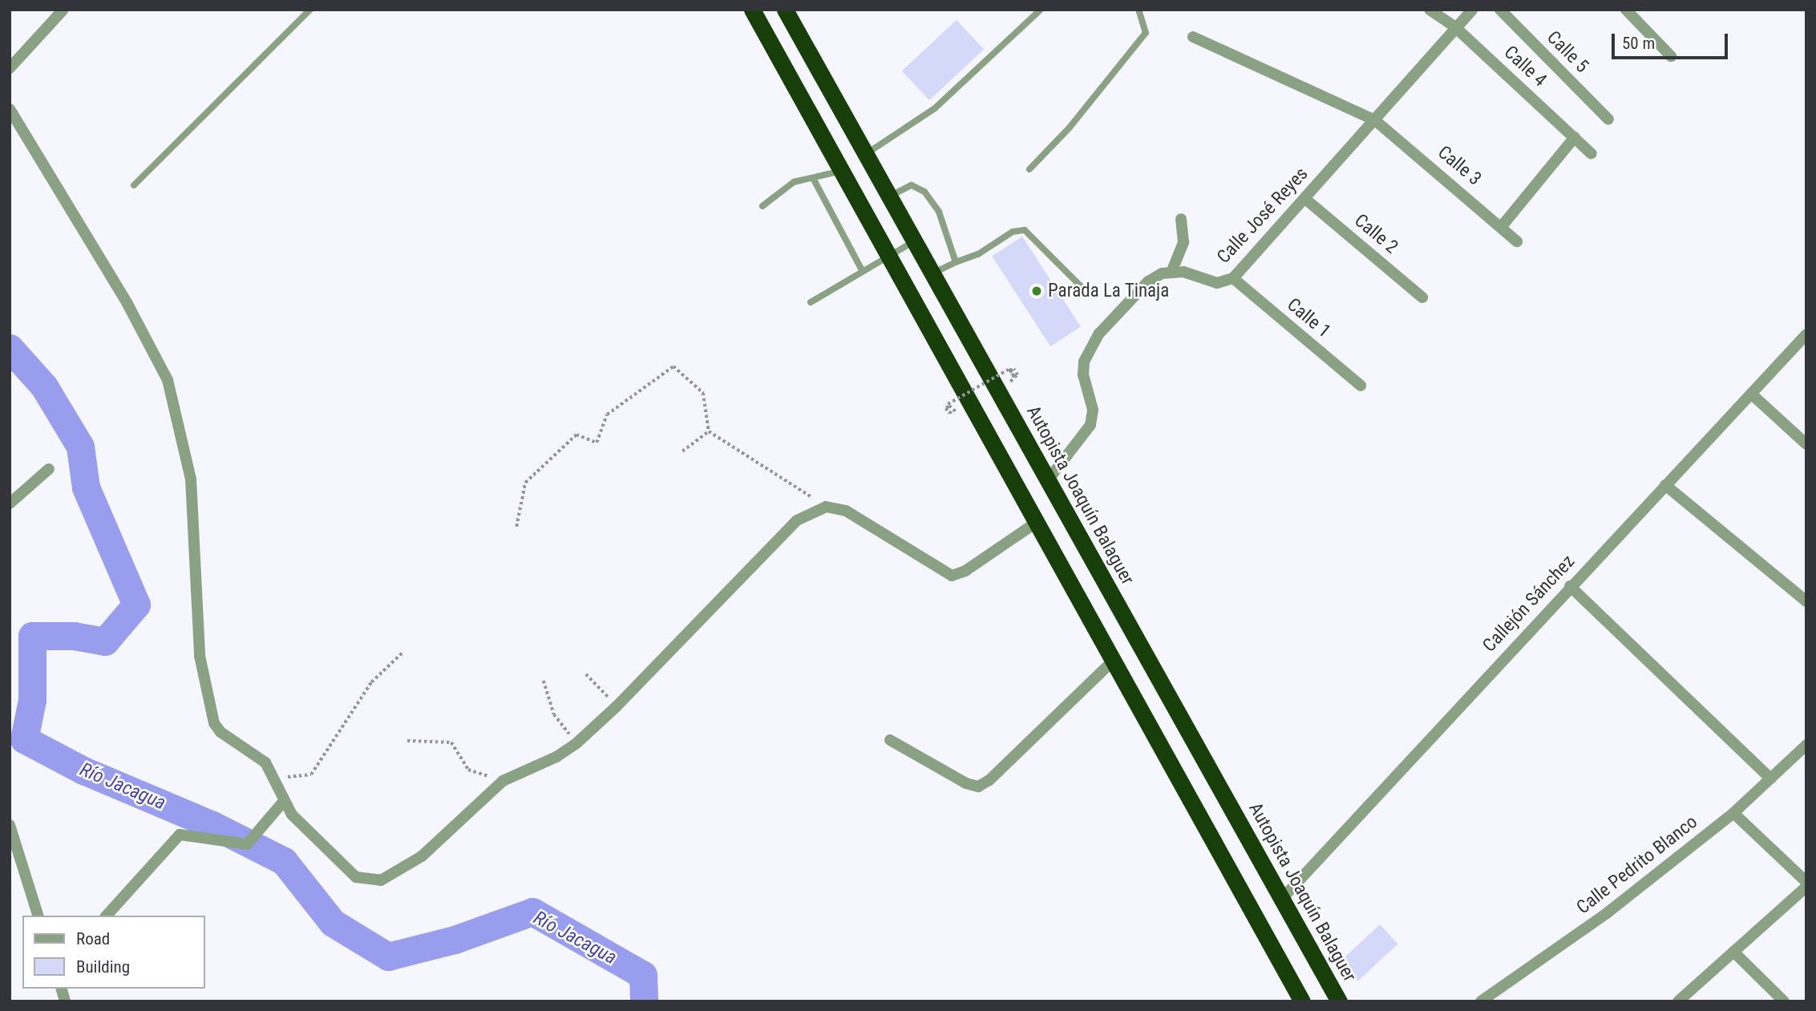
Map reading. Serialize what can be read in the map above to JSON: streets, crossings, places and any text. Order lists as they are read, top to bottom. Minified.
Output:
{"streets":{"highway":["Autopista Joaquín Balaguer"],"street":["Calle 5","Calle 4","Calle 3","Calle José Reyes","Calle 2","Calle 1","Callejón Sánchez","Calle Pedrito Blanco"]},"crossings":[["Calle 4","Calle José Reyes"],["Calle 3","Calle José Reyes"],["Calle José Reyes","Calle 2"],["Calle José Reyes","Calle 1"],["Autopista Joaquín Balaguer","Callejón Sánchez"]],"water":["Río Jacagua"],"places":["Parada La Tinaja"],"legend":["Road","Building"],"scale_bar":"50 m"}
